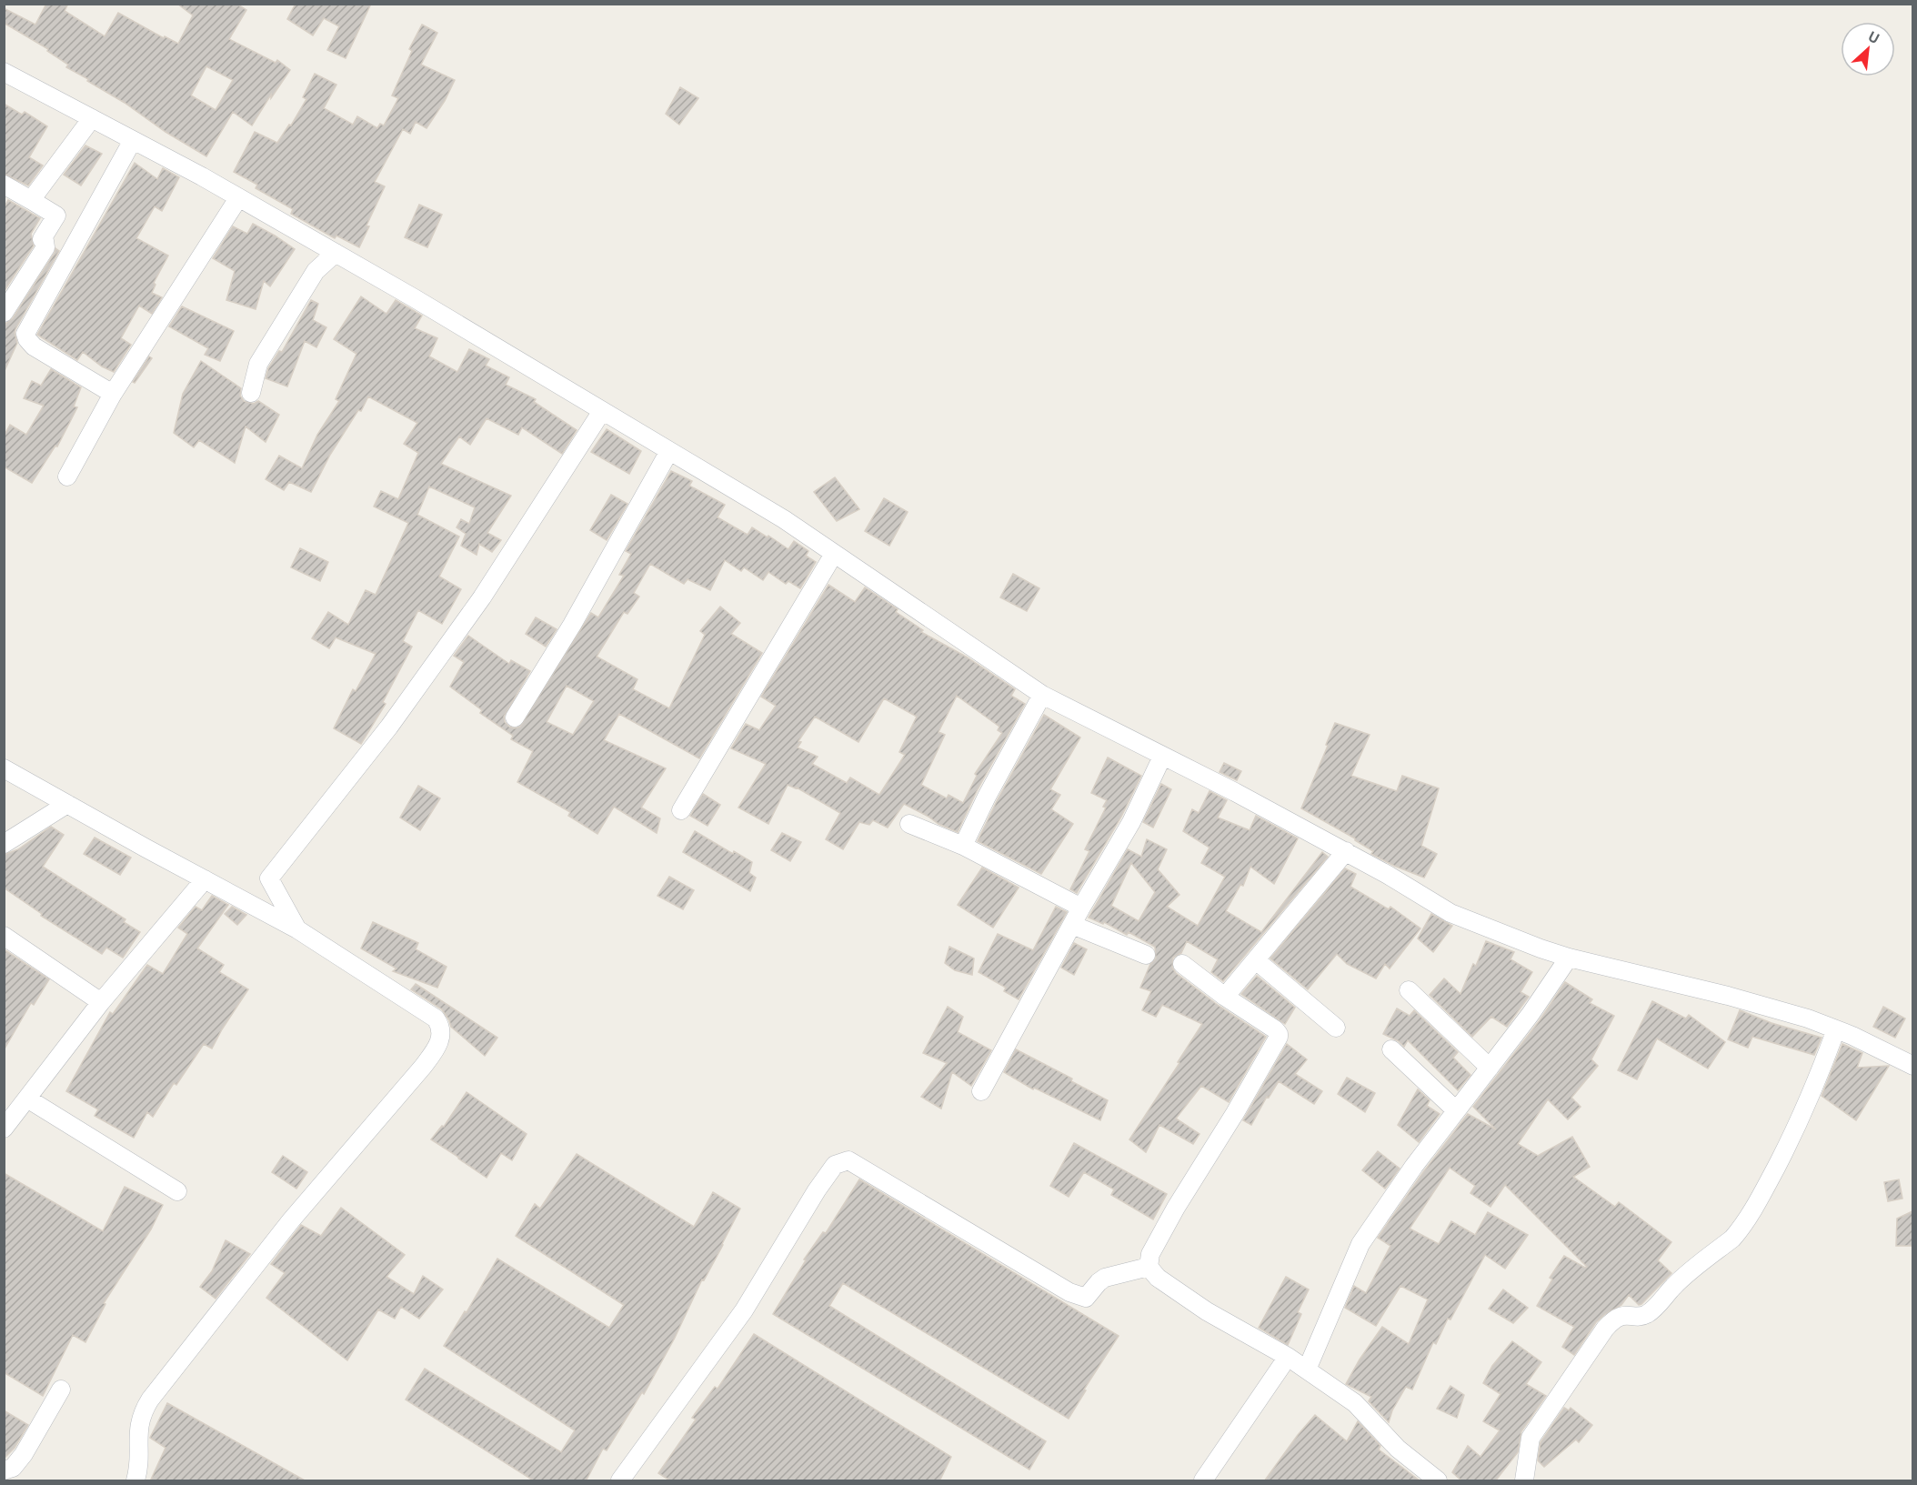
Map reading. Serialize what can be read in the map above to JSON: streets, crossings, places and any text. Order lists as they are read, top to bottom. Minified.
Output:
{"north":"top right"}
